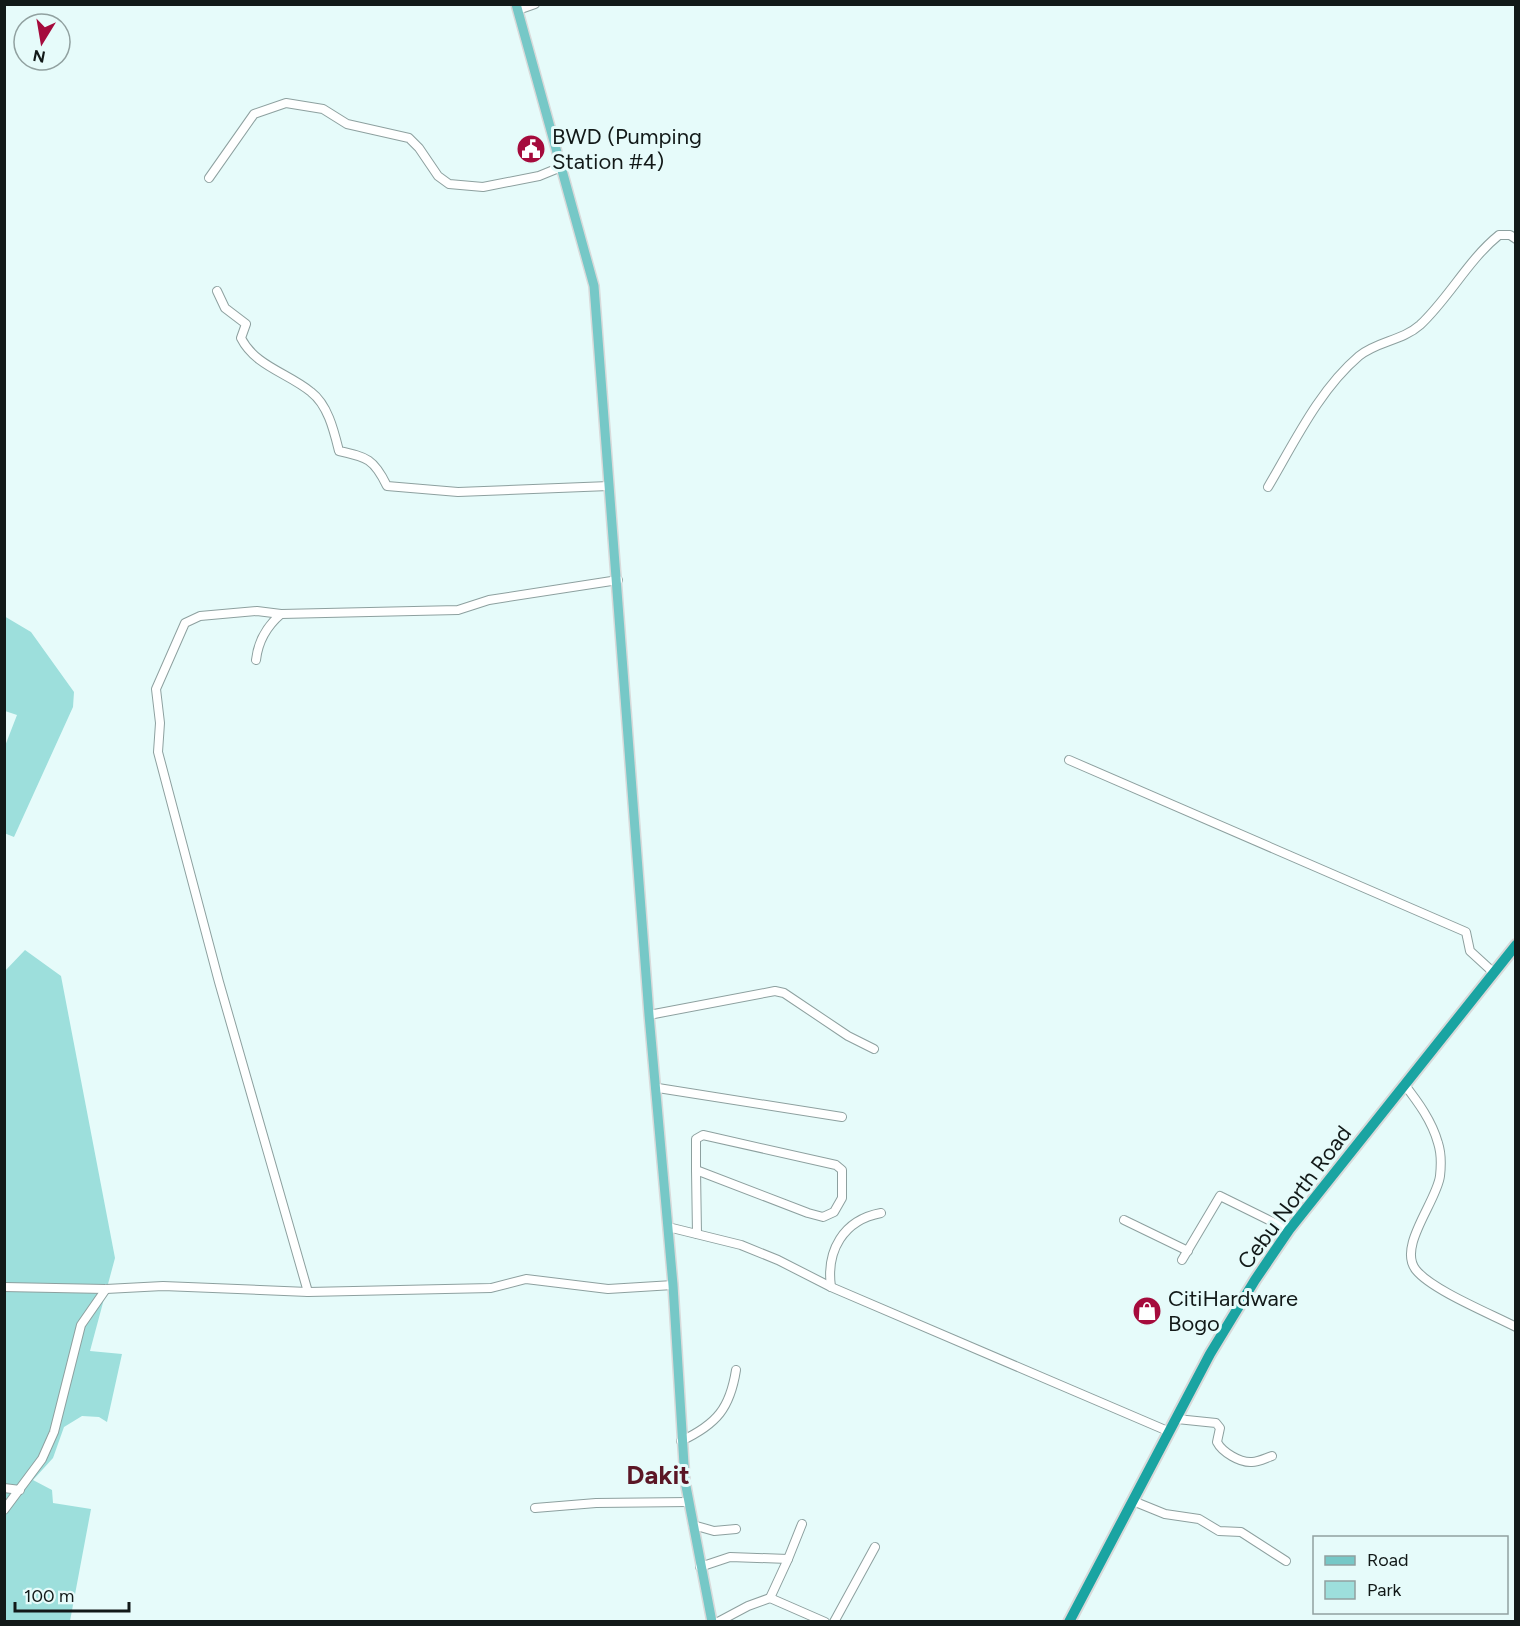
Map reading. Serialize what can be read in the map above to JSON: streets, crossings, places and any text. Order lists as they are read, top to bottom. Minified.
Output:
{"streets":{"highway":["Cebu North Road"]},"districts":["Dakit"],"places":{"public building":["BWD (Pumping Station #4)"],"shop":["CitiHardware Bogo"]},"legend":["Road","Park"],"scale_bar":"100 m","north":"bottom"}
